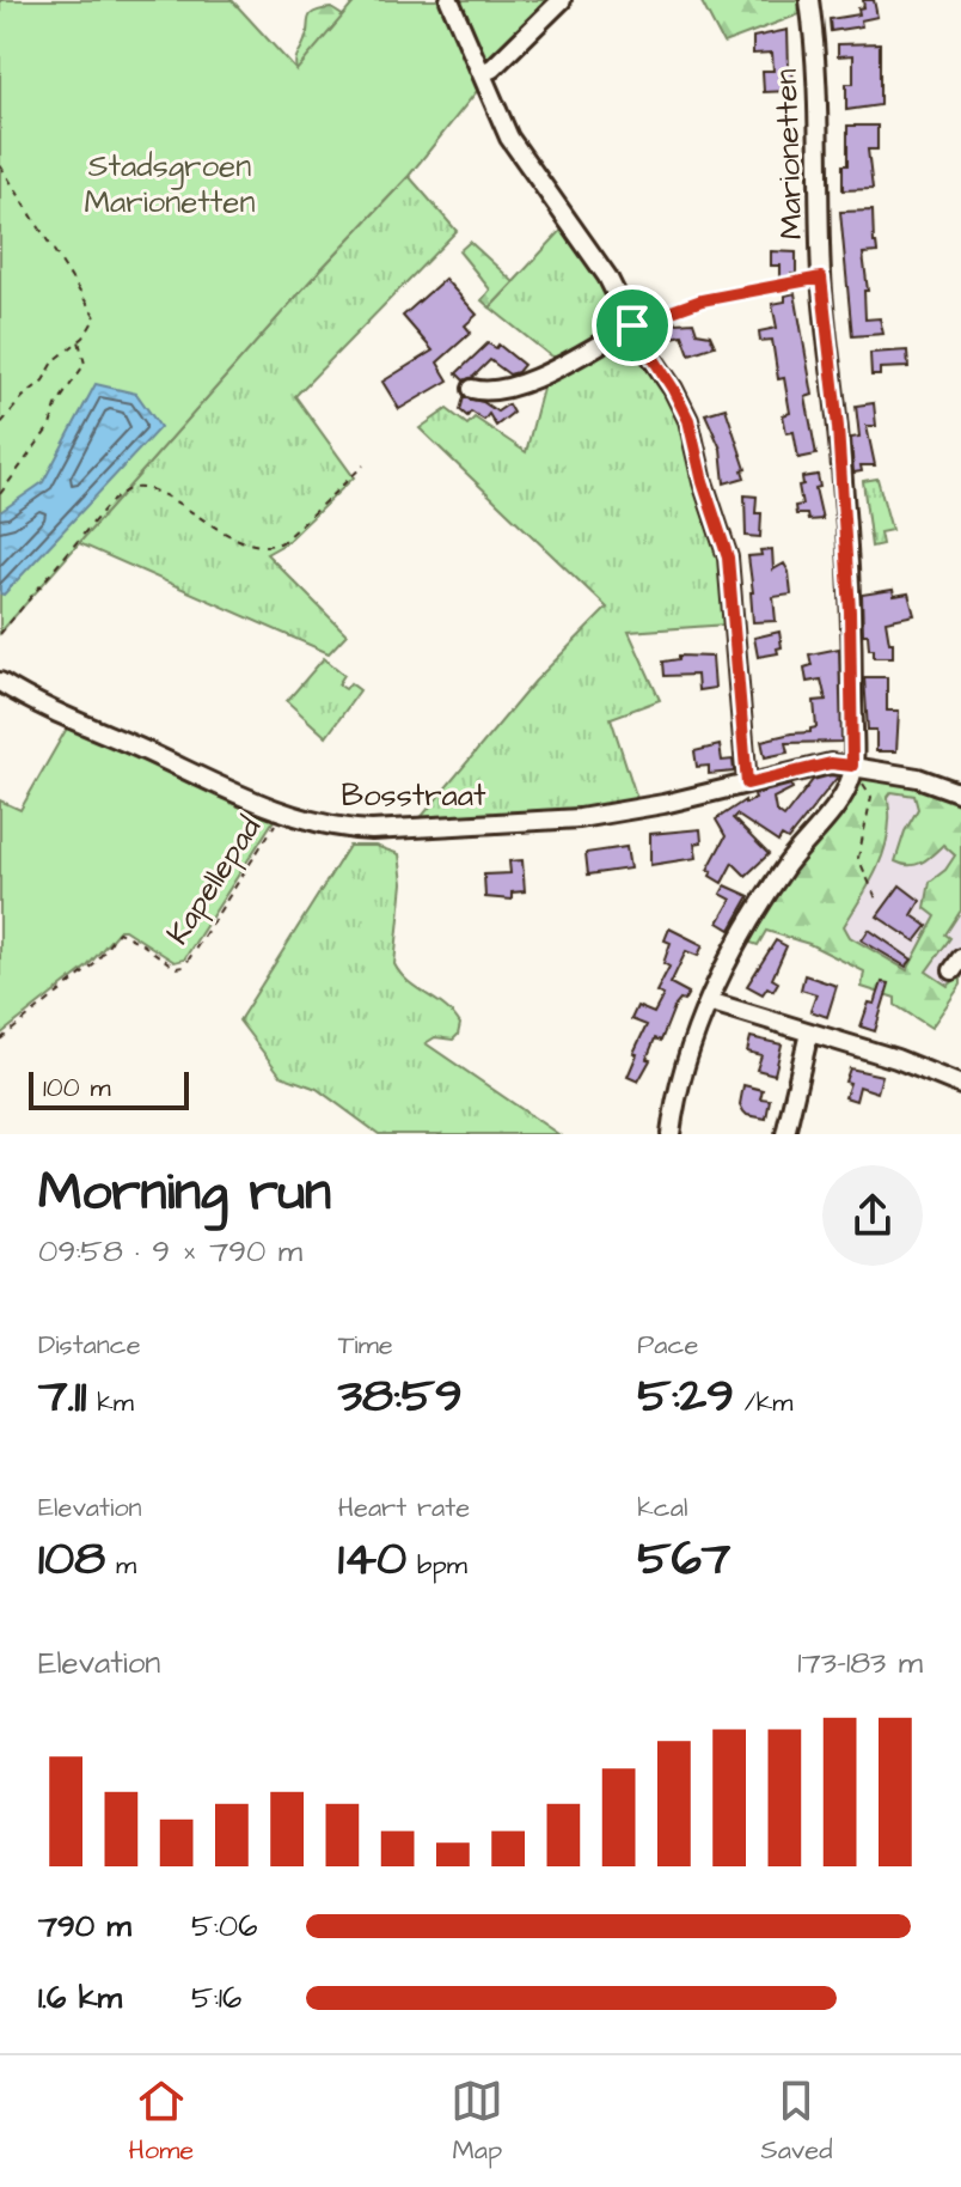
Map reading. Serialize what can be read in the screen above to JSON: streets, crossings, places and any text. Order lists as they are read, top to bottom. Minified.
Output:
{"streets":{"street":["Marionetten","Bosstraat"],"path":["Kapellepad"]},"crossings":[["Marionetten","Bosstraat"],["Bosstraat","Kapellepad"]],"parks":["Stadsgroen Marionetten"],"scale_bar":"100 m","page":{"scale":"100 m","heading":["Morning run","09:58 · 9 × 790 m"],"stats":[["Distance","7.11 km"],["Time","38:59"],["Pace","5:29 /km"],["Elevation","108 m"],["Heart rate","140 bpm"],["kcal","567"]],"chart":["Elevation","173–183 m"],"list":[{"name":"790 m","note":"5:06"},{"name":"1.6 km","note":"5:16"}],"tabs":["Home","Map","Saved"]}}
